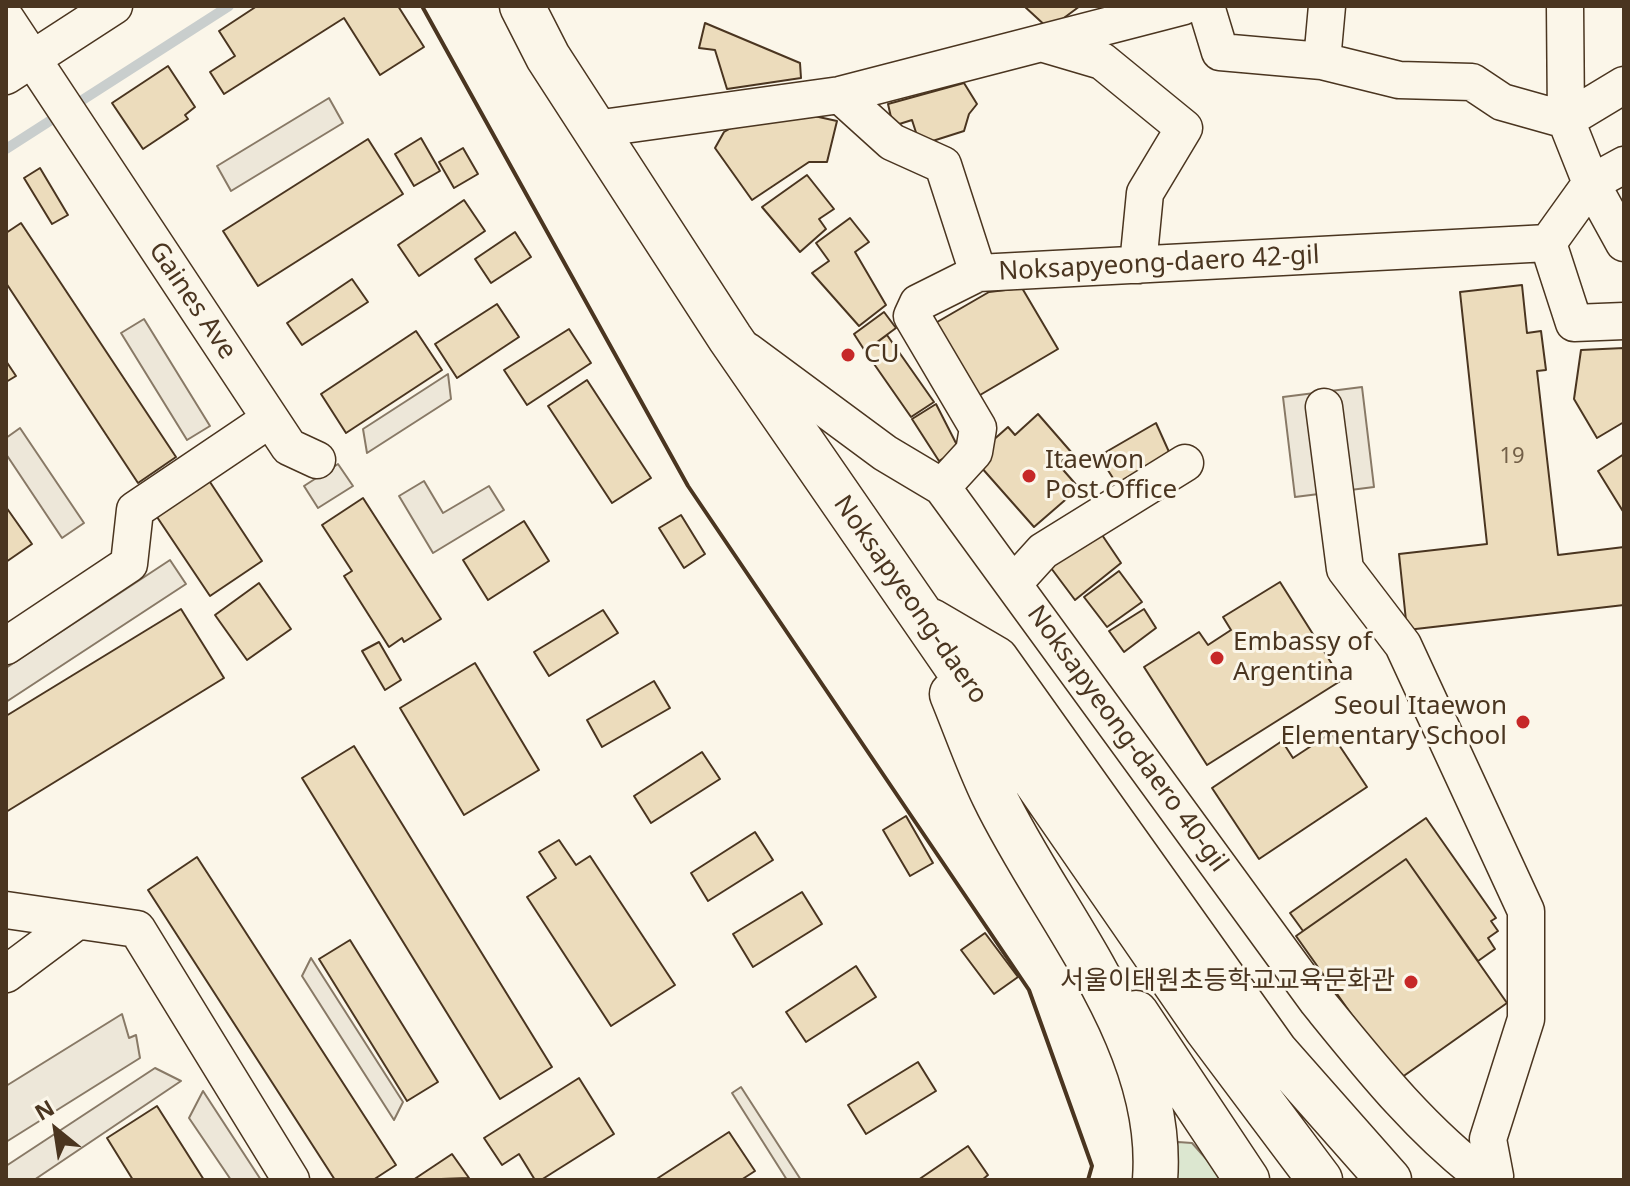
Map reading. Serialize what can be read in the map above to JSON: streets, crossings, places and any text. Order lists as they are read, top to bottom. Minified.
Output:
{"streets":{"main road":["Noksapyeong-daero"],"street":["Noksapyeong-daero 42-gil","Gaines Ave","Noksapyeong-daero 40-gil"]},"crossings":[["Noksapyeong-daero 42-gil","Noksapyeong-daero 40-gil"],["Noksapyeong-daero","Noksapyeong-daero 40-gil"]],"places":["CU","Itaewon Post Office","Embassy of Argentina","Seoul Itaewon Elementary School","서울이태원초등학교교육문화관"],"house_numbers":["19"],"north":"top left"}
